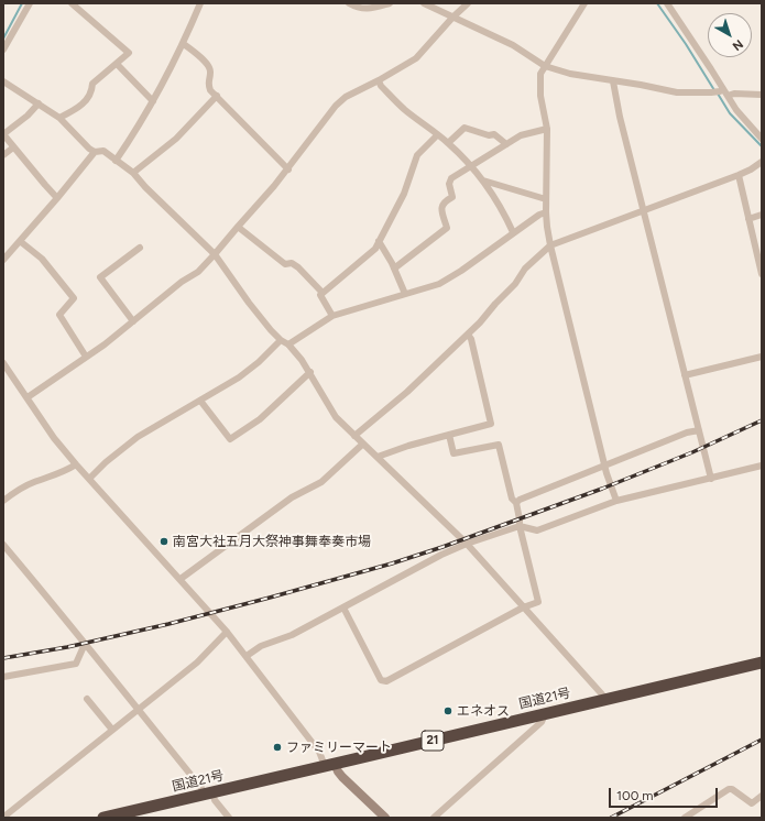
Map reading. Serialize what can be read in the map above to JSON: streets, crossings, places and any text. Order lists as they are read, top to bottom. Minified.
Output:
{"streets":{"highway":["国道21号","21"]},"places":["南宮大社五月大祭神事舞奉奏市場","エネオス","ファミリーマート"],"scale_bar":"100 m","north":"bottom right"}
